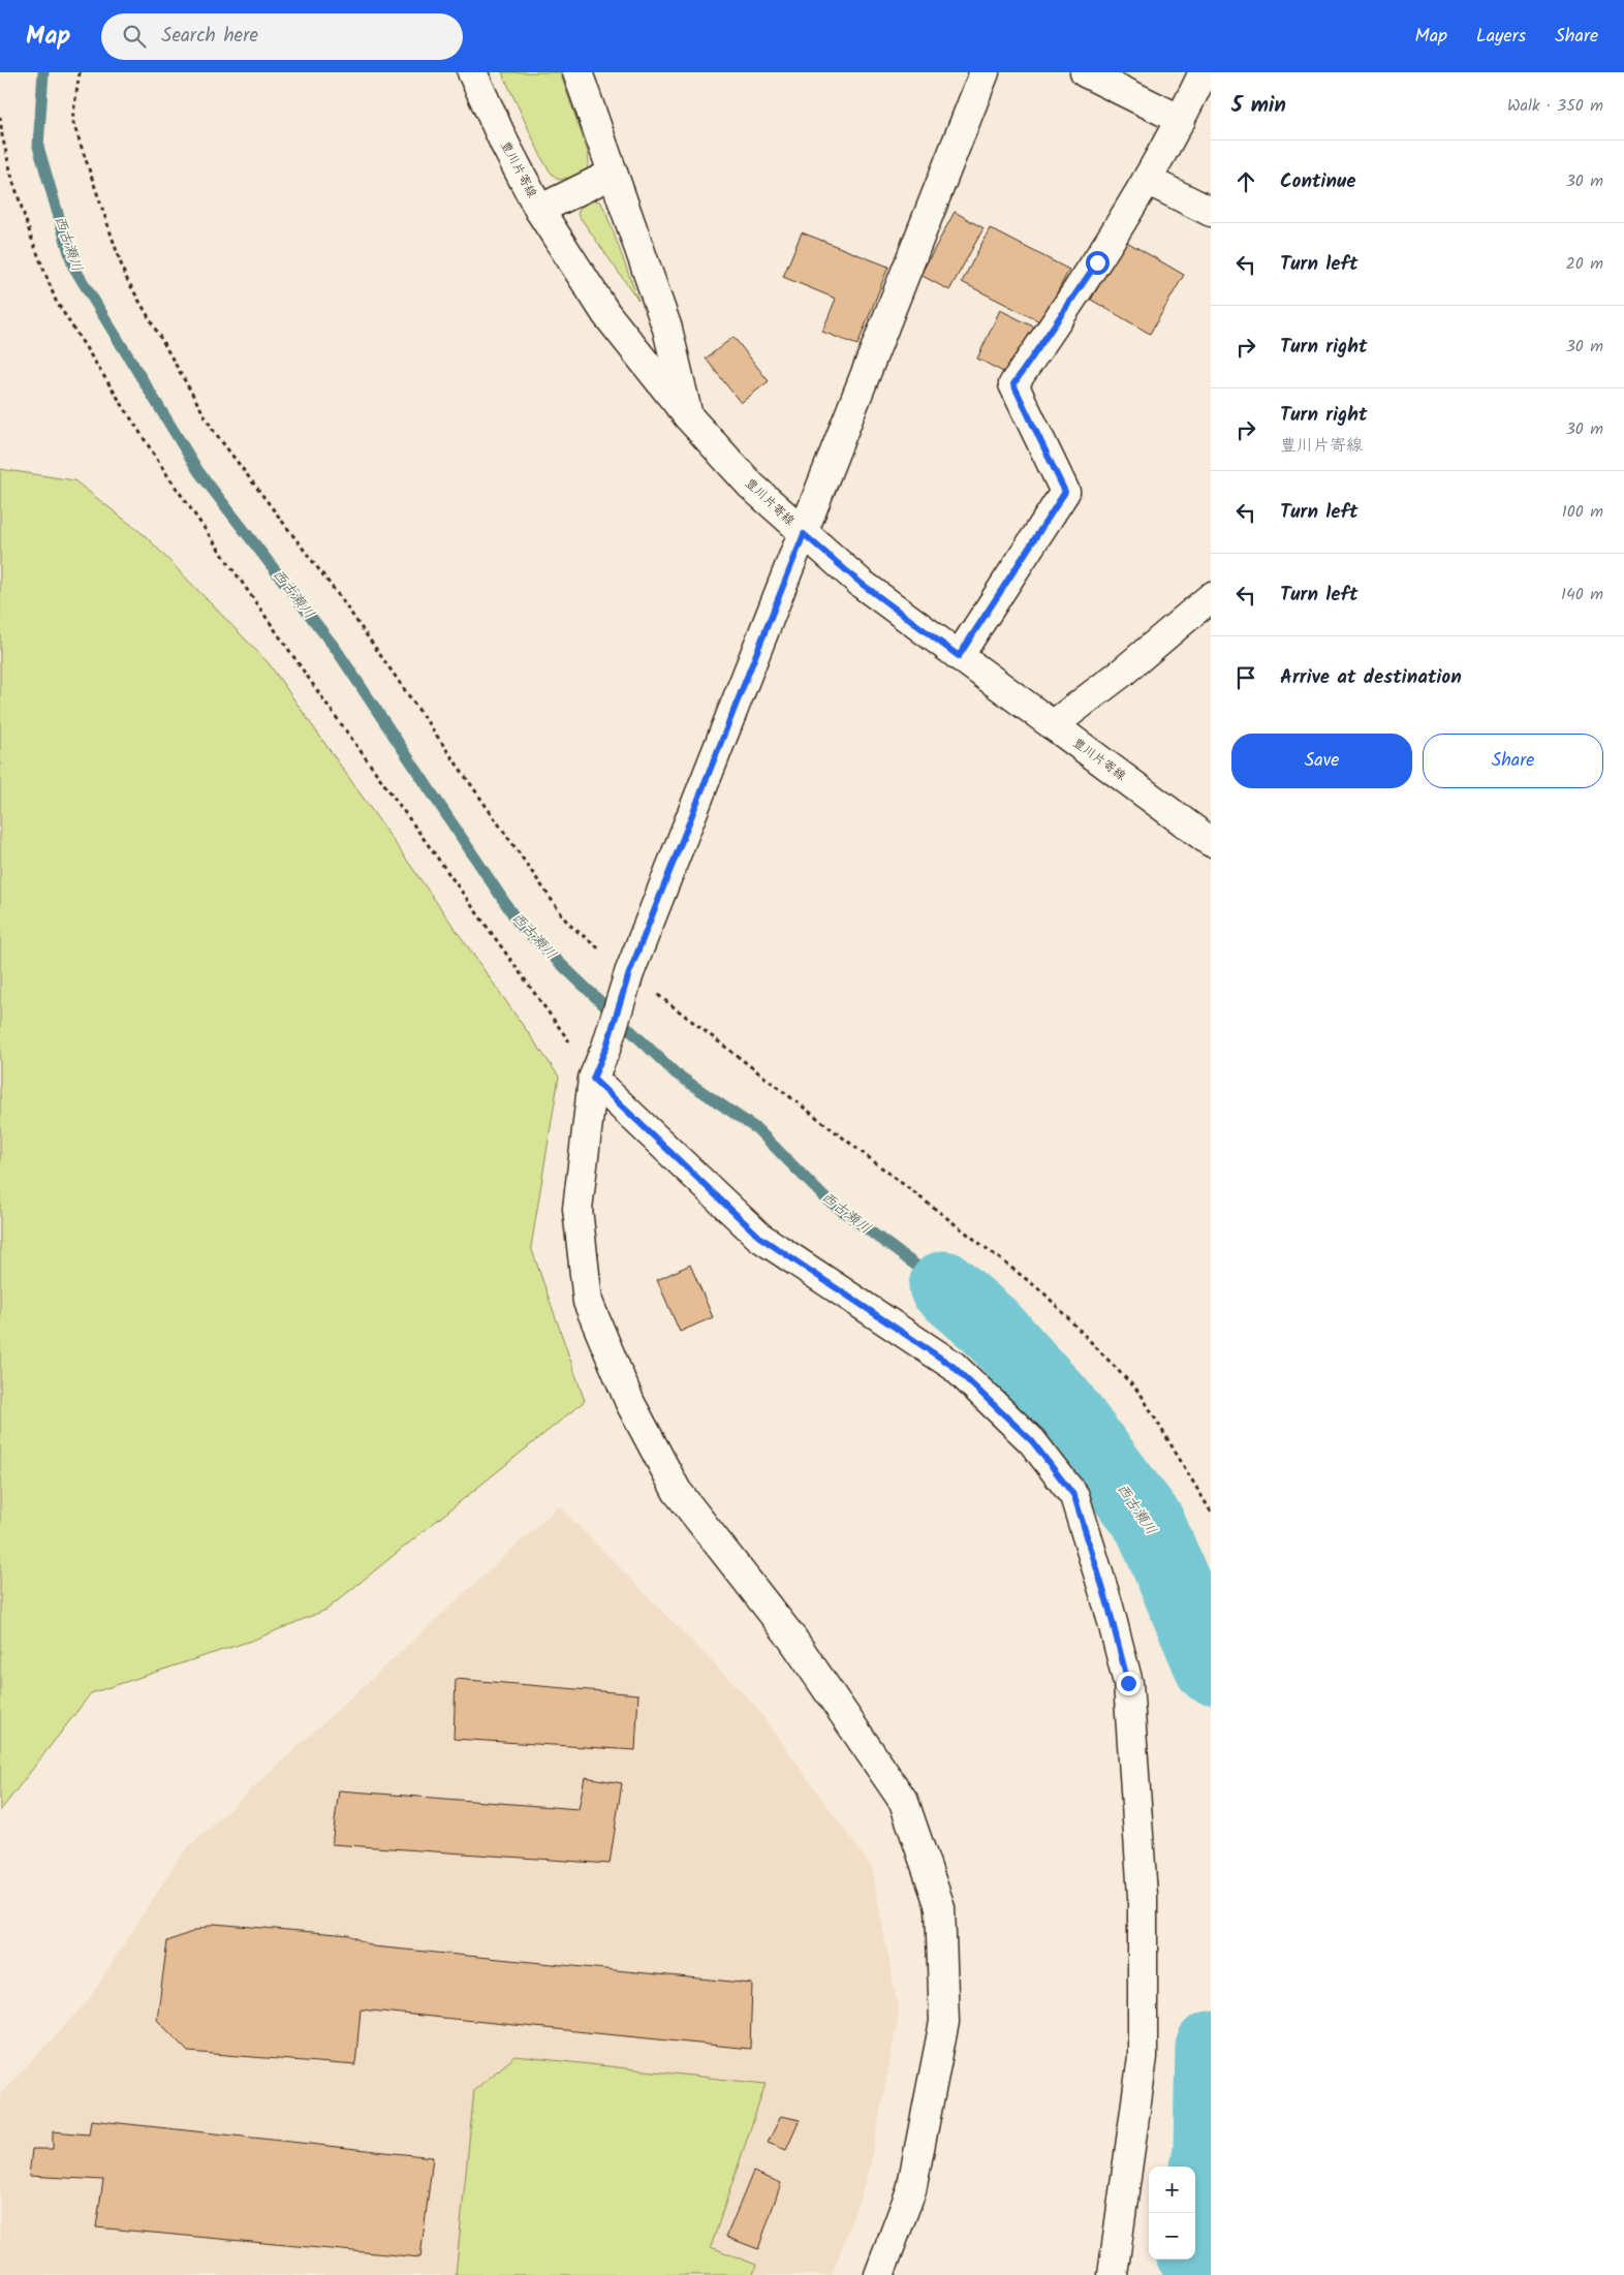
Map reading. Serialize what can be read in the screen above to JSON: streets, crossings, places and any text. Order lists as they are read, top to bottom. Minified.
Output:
{"streets":{"street":["豊川片寄線"]},"water":["西古瀬川"],"page":{"header":"Map","search":"Search here","nav":["Map","Layers","Share"],"heading":["5 min","Walk · 350 m"],"list":[["Continue","30 m"],["Turn left","20 m"],["Turn right","30 m"],["Turn right","豊川片寄線","30 m"],["Turn left","100 m"],["Turn left","140 m"],"Arrive at destination"],"buttons":["Save","Share"],"map_buttons":["+","−"]}}
